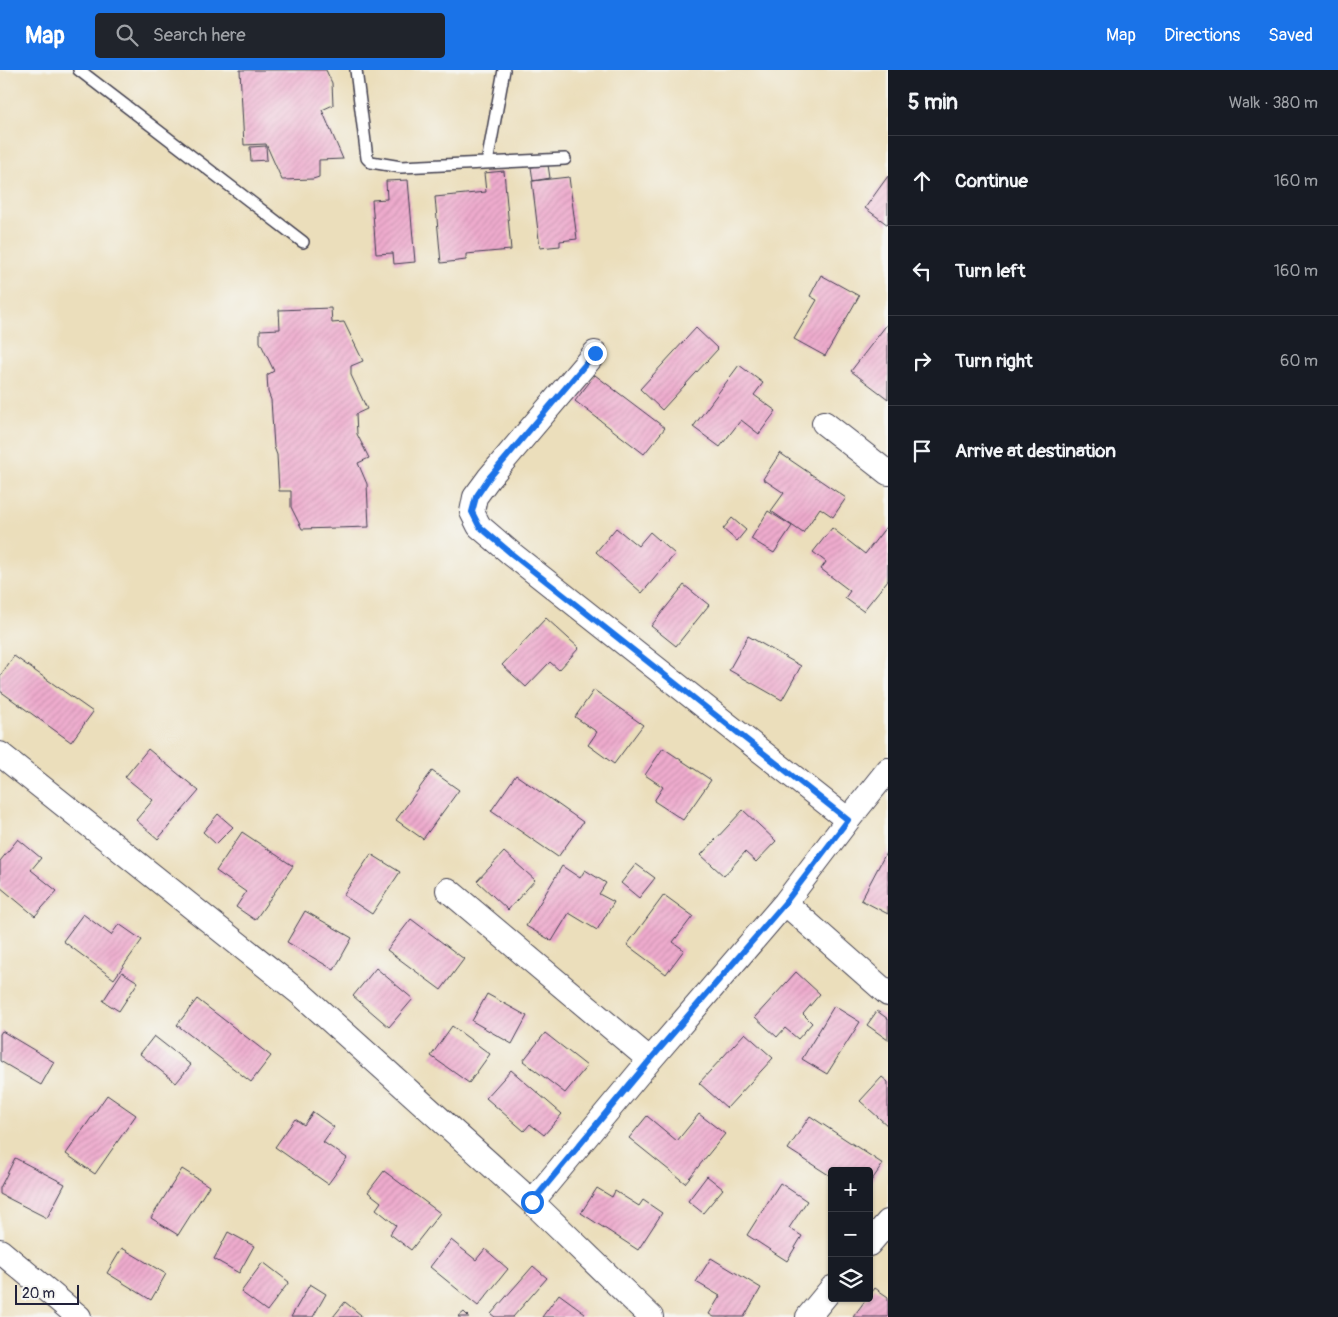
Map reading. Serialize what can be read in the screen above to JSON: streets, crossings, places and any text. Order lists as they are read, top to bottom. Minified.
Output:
{"scale_bar":"20 m","page":{"header":"Map","search":"Search here","nav":["Map","Directions","Saved"],"heading":["5 min","Walk · 380 m"],"list":[["Continue","160 m"],["Turn left","160 m"],["Turn right","60 m"],"Arrive at destination"],"map_buttons":["+","−"],"scale":"20 m"}}
